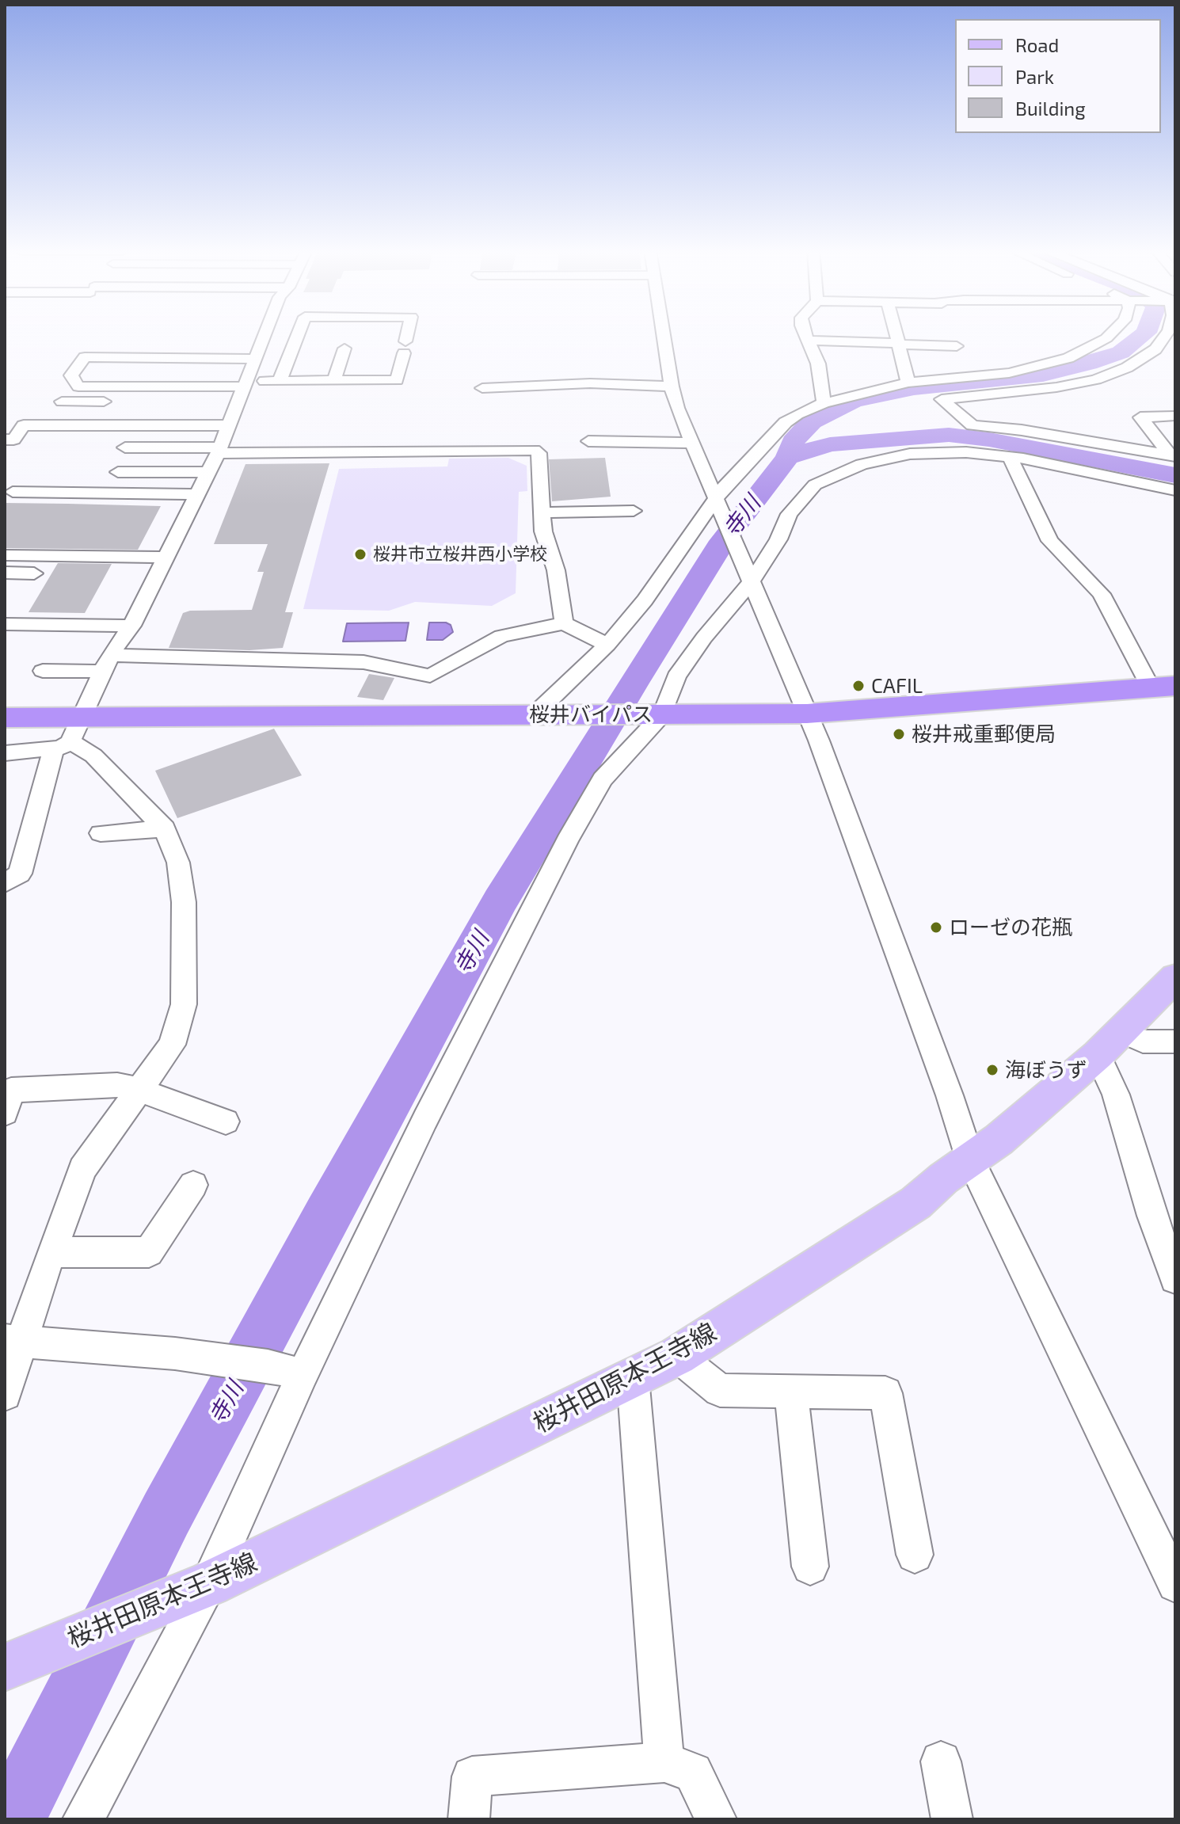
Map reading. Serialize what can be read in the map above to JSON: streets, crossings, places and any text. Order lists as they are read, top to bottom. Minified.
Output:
{"streets":{"highway":["桜井バイパス"],"main road":["桜井田原本王寺線"]},"water":["寺川"],"places":["桜井市立桜井西小学校","CAFIL","桜井戒重郵便局","ローゼの花瓶","海ぼうず"],"legend":["Road","Park","Building"]}
